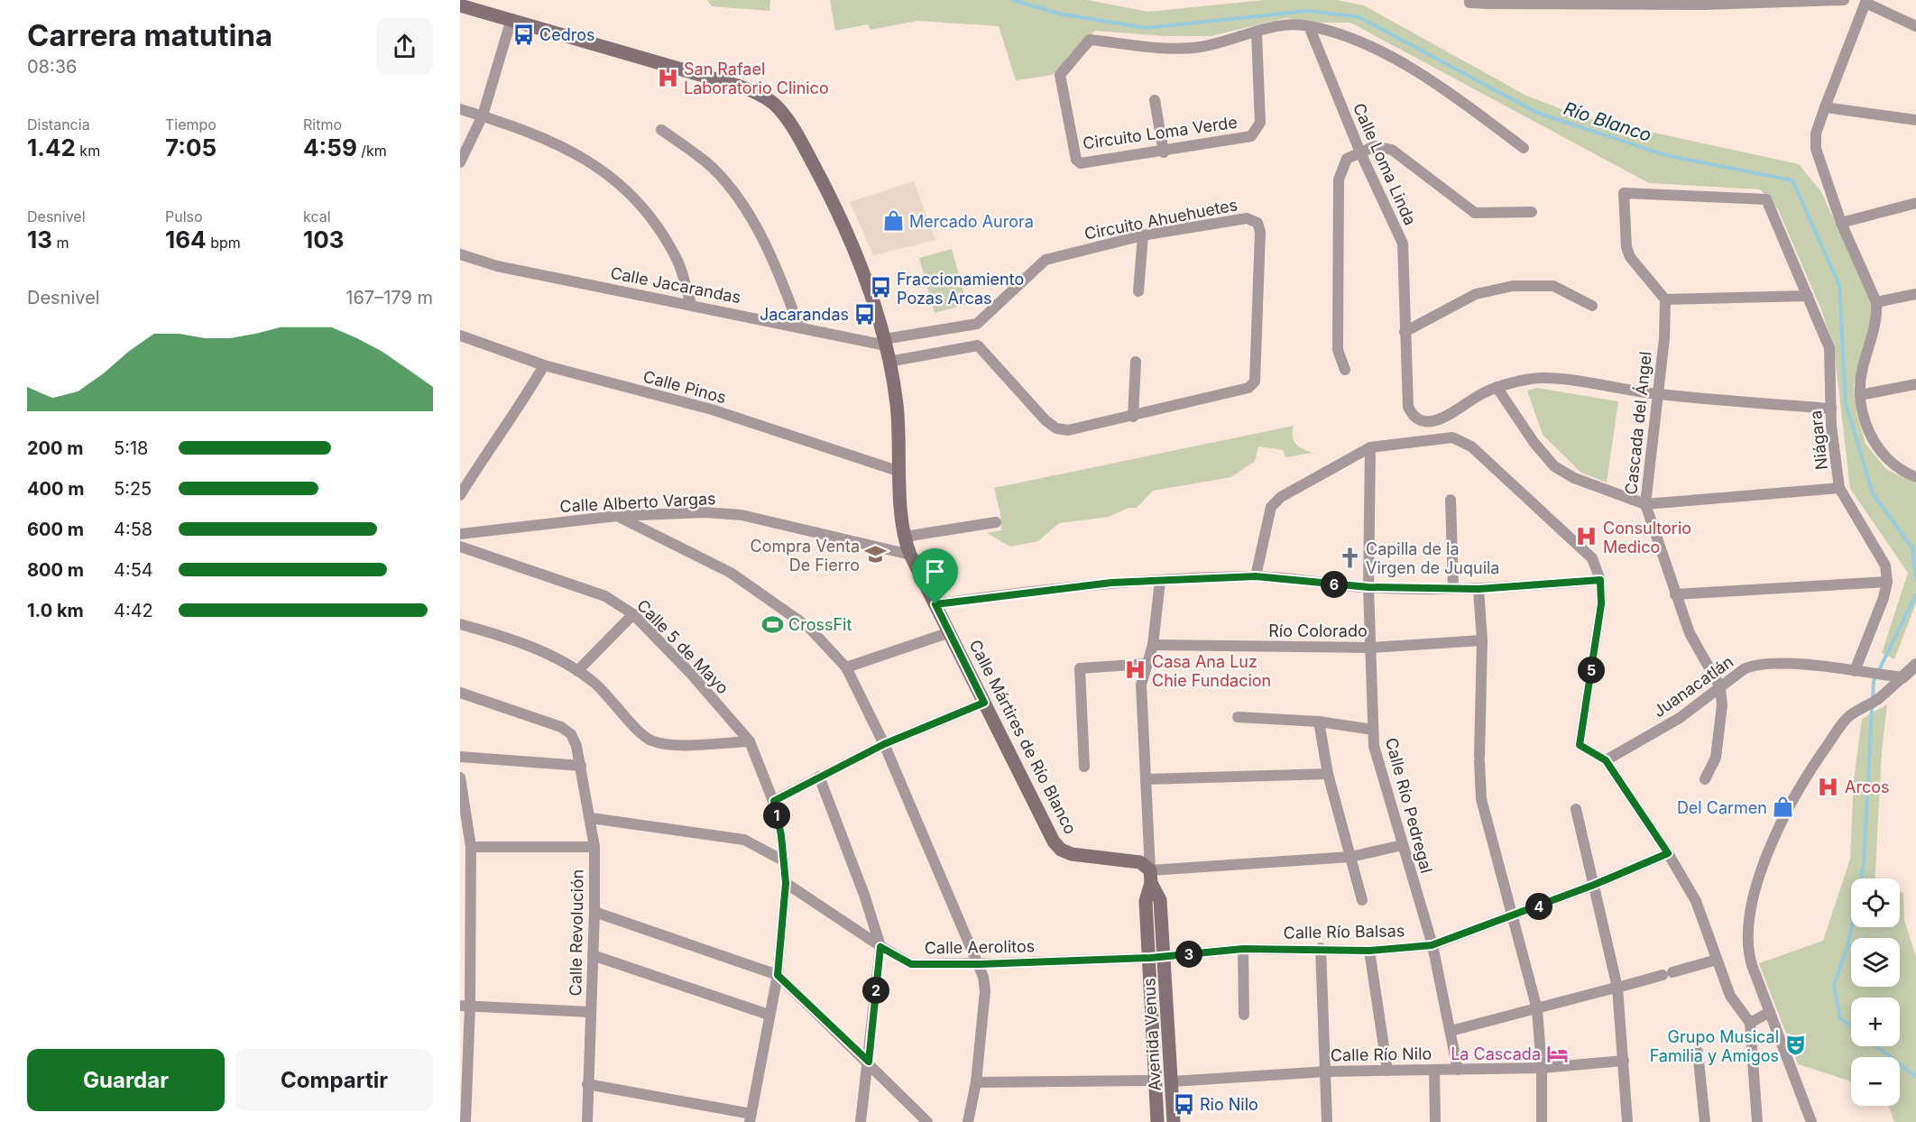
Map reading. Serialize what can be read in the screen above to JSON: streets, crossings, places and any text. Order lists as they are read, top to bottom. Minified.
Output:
{"streets":{"main road":["Calle Mártires de Río Blanco","Avenida Venus"],"street":["Circuito Loma Verde","Calle Loma Linda","Circuito Ahuehuetes","Calle Jacarandas","Calle Pinos","Cascada del Ángel","Niágara","Calle Alberto Vargas","Río Colorado","Calle 5 de Mayo","Juanacatlán","Calle Río Pedregal","Calle Río Balsas","Calle Revolución","Calle Aerolitos","Calle Río Nilo"]},"crossings":[["Circuito Ahuehuetes","Calle Jacarandas"],["Circuito Ahuehuetes","Calle Mártires de Río Blanco"],["Calle Jacarandas","Calle Mártires de Río Blanco"],["Calle Pinos","Calle Mártires de Río Blanco"],["Cascada del Ángel","Niágara"],["Cascada del Ángel","Juanacatlán"],["Calle Alberto Vargas","Calle Mártires de Río Blanco"],["Río Colorado","Calle Río Pedregal"],["Calle 5 de Mayo","Calle Aerolitos"],["Calle Mártires de Río Blanco","Avenida Venus"],["Calle Río Pedregal","Calle Río Balsas"],["Calle Río Pedregal","Calle Río Nilo"],["Calle Río Balsas","Calle Aerolitos"],["Calle Río Balsas","Avenida Venus"],["Calle Aerolitos","Avenida Venus"],["Avenida Venus","Calle Río Nilo"]],"water":["Río Blanco"],"places":{"bus stop":["Cedros","Fraccionamiento Pozas Arcas","Jacarandas","Rio Nilo"],"hospital":["San Rafael Laboratorio Clinico","Consultorio Medico","Casa Ana Luz Chie Fundacion","Arcos"],"shop":["Mercado Aurora","Del Carmen"],"school or university":["Compra Venta De Fierro"],"church":["Capilla de la Virgen de Juquila"],"sports":["CrossFit"],"theatre":["Grupo Musical Familia y Amigos"],"hotel":["La Cascada"]},"page":{"heading":["Carrera matutina","08:36"],"stats":[["Distancia","1.42 km"],["Tiempo","7:05"],["Ritmo","4:59 /km"],["Desnivel","13 m"],["Pulso","164 bpm"],["kcal","103"]],"chart":["Desnivel","167–179 m"],"list":[{"name":"200 m","note":"5:18"},{"name":"400 m","note":"5:25"},{"name":"600 m","note":"4:58"},{"name":"800 m","note":"4:54"},{"name":"1.0 km","note":"4:42"}],"pins":["6","5","1","4","3","2"],"map_buttons":["+","−"],"buttons":["Guardar","Compartir"]}}
